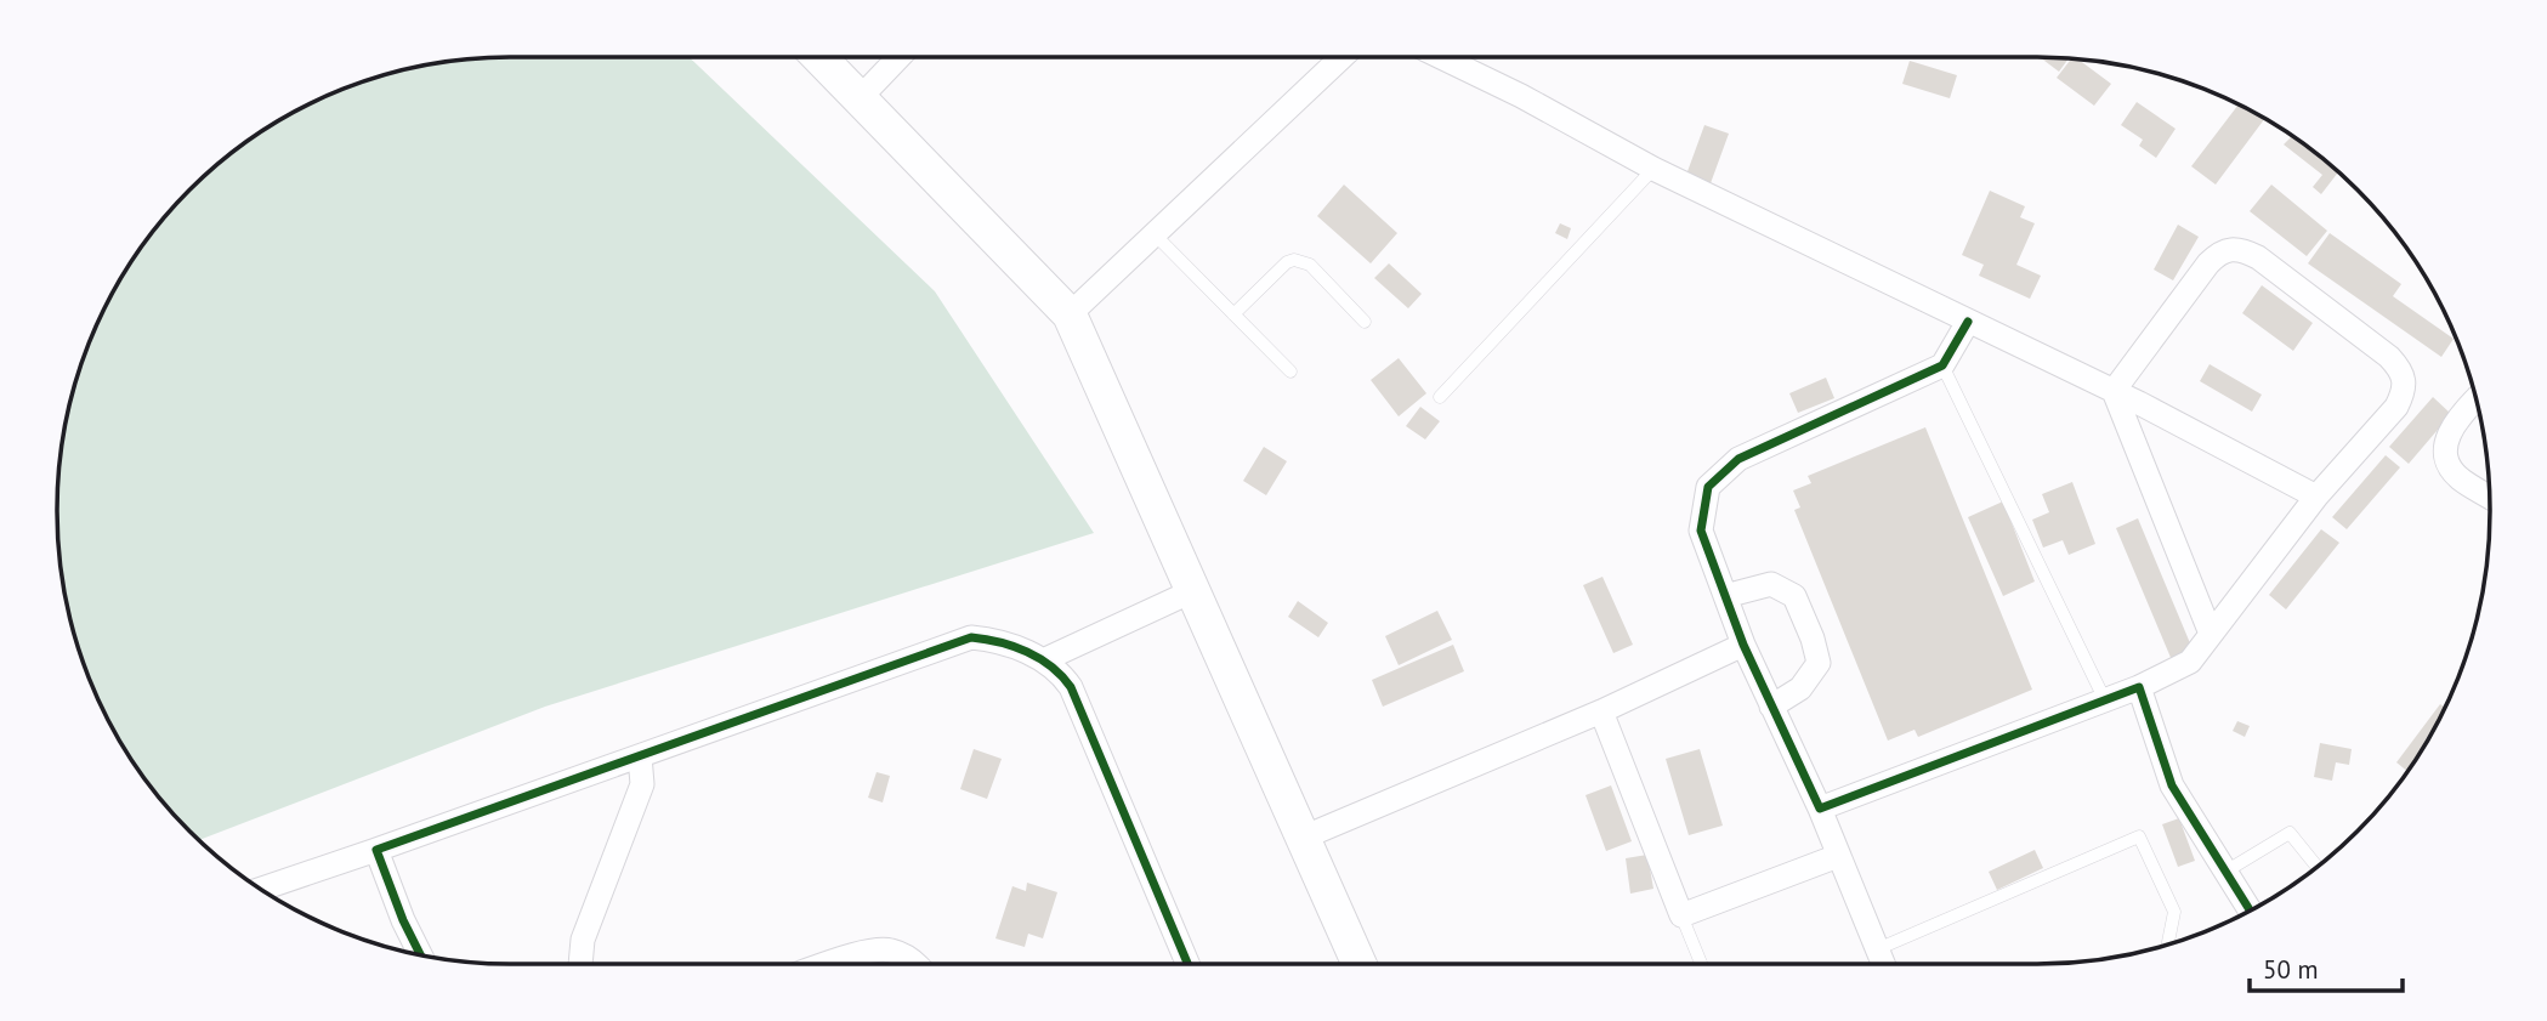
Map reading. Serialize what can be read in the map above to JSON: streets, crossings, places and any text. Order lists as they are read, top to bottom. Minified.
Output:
{"scale_bar":"50 m"}
